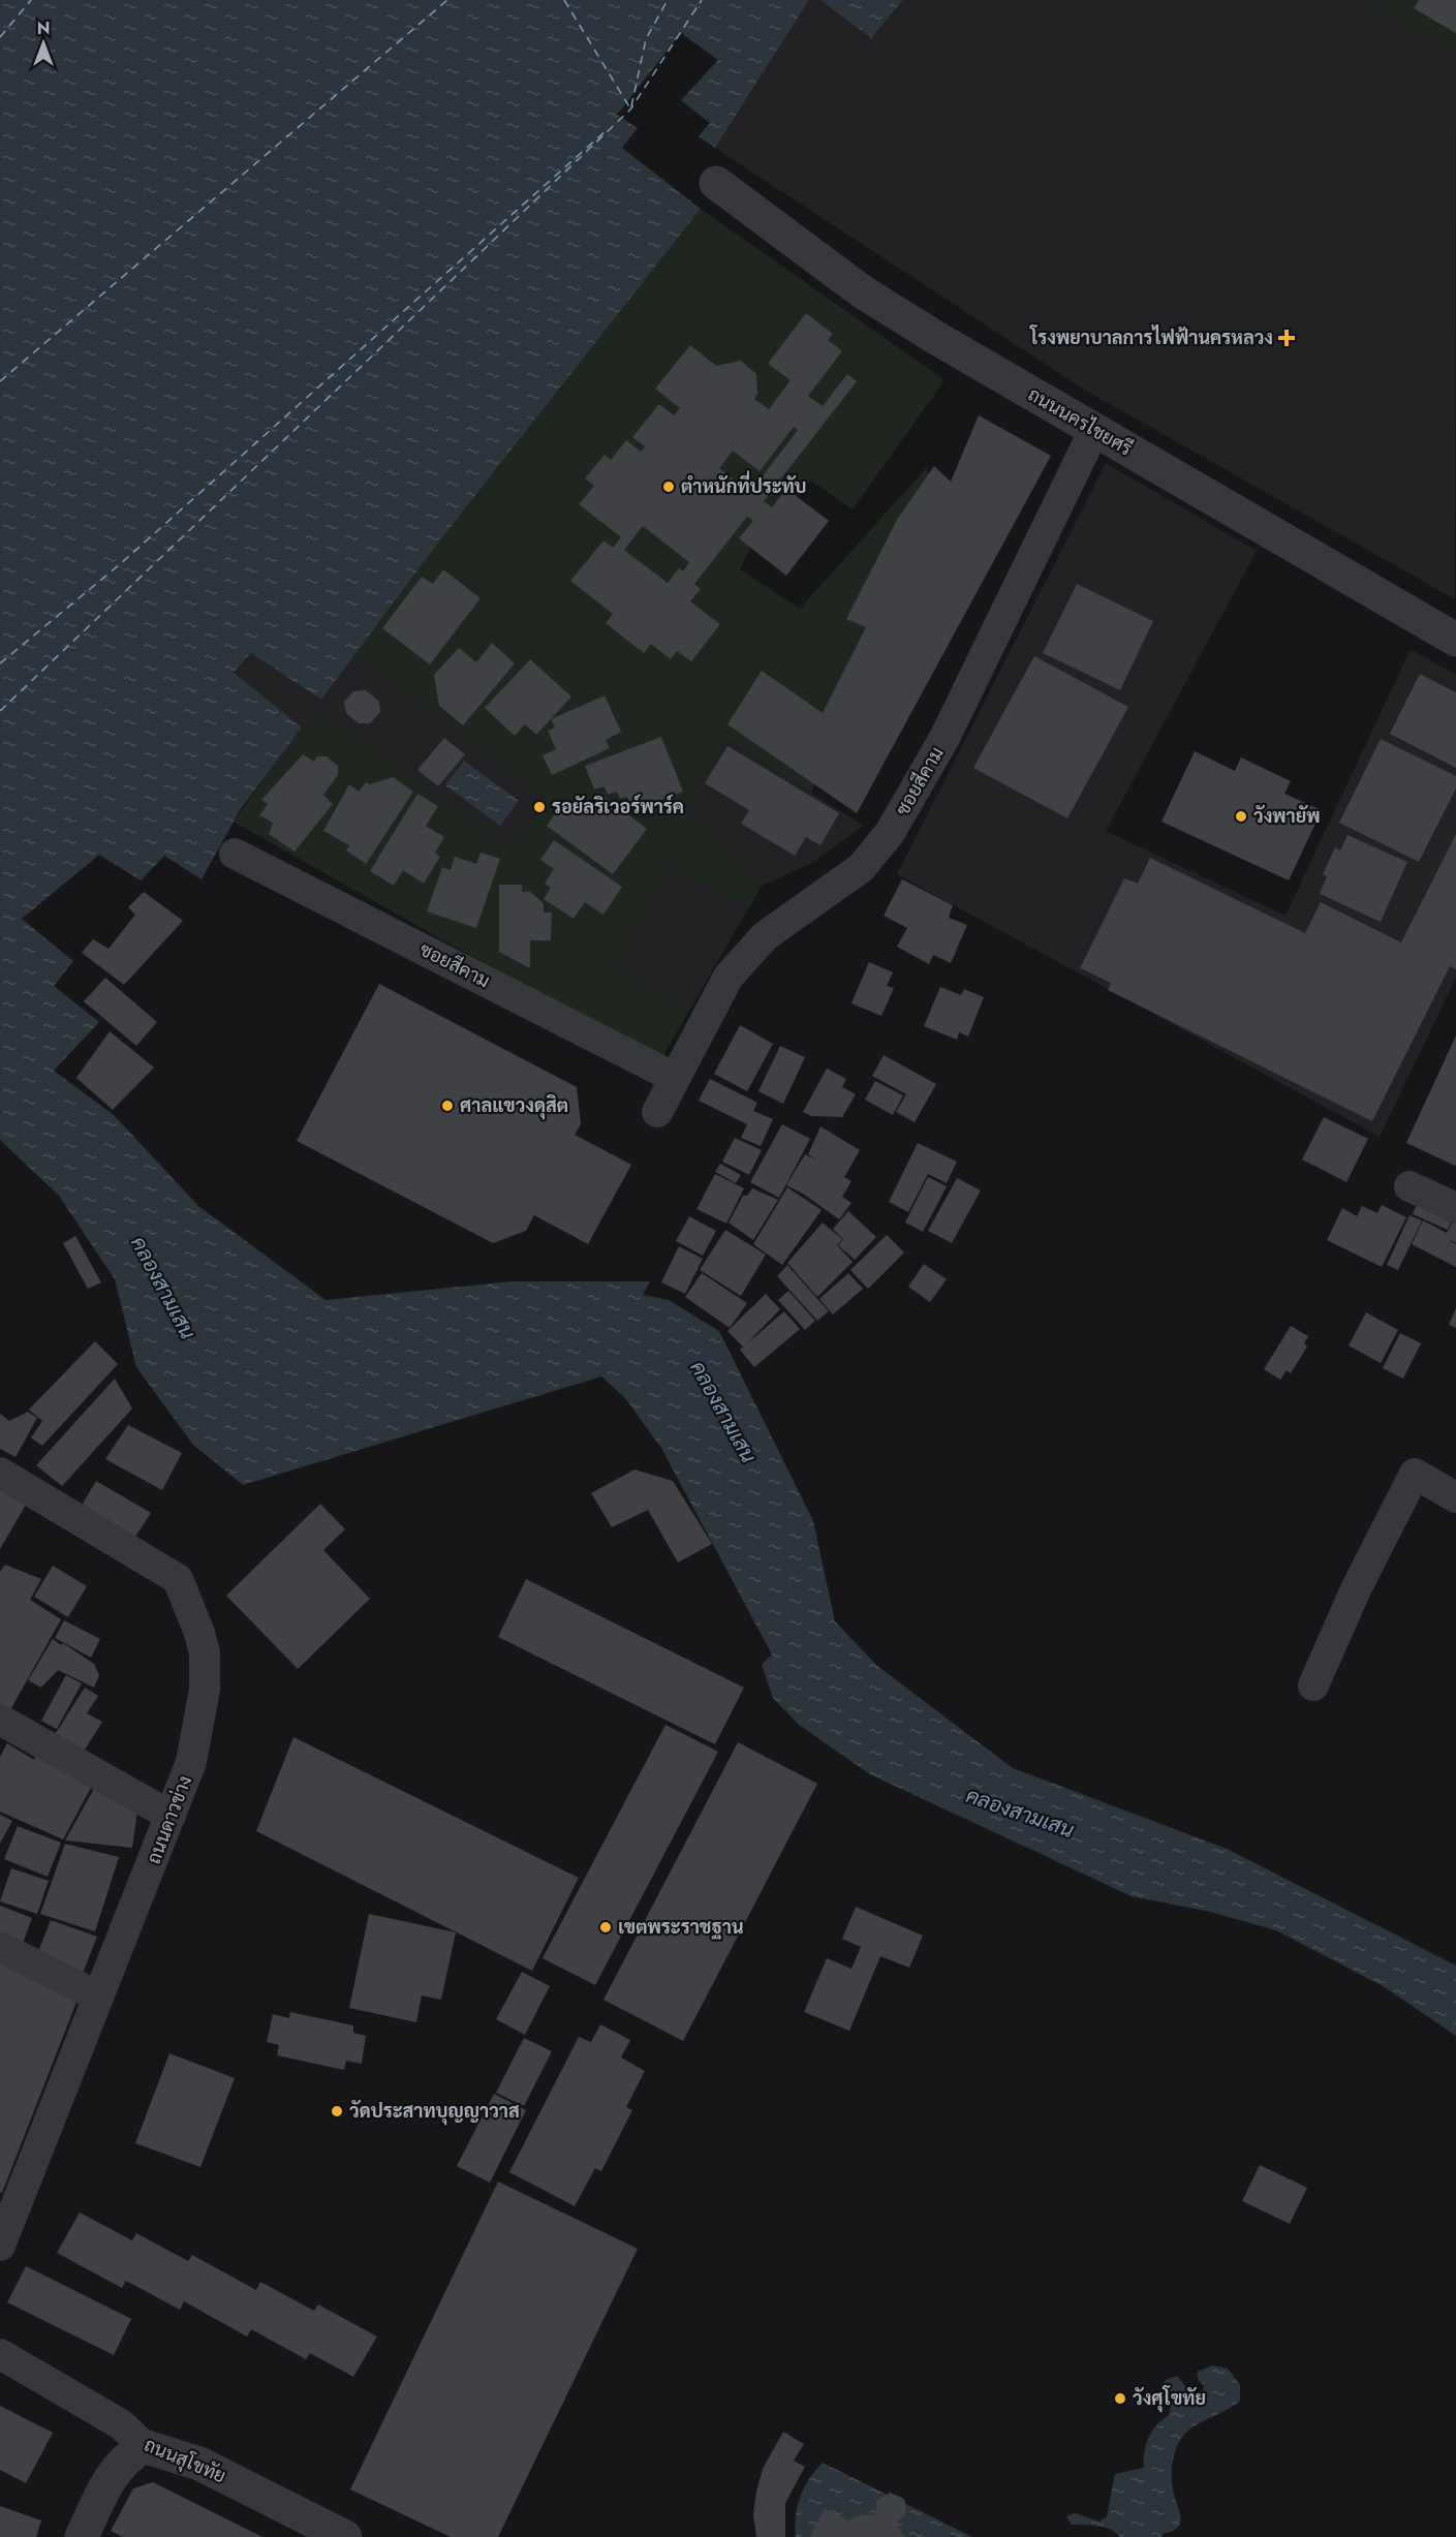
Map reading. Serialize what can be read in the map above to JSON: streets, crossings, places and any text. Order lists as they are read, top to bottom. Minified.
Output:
{"streets":{"street":["ถนนนครไชยศรี","ซอยสีคาม","ถนนดาวข่าง","ถนนสุโขทัย"]},"crossings":[["ถนนนครไชยศรี","ซอยสีคาม"]],"water":["คลองสามเสน"],"places":{"health":["โรงพยาบาลการไฟฟ้านครหลวง"],"other":["ตำหนักที่ประทับ","รอยัลริเวอร์พาร์ค","วังพายัพ","ศาลแขวงดุสิต","เขตพระราชฐาน","วัดประสาทบุญญาวาส","วังศุโขทัย"]},"north":"top"}
